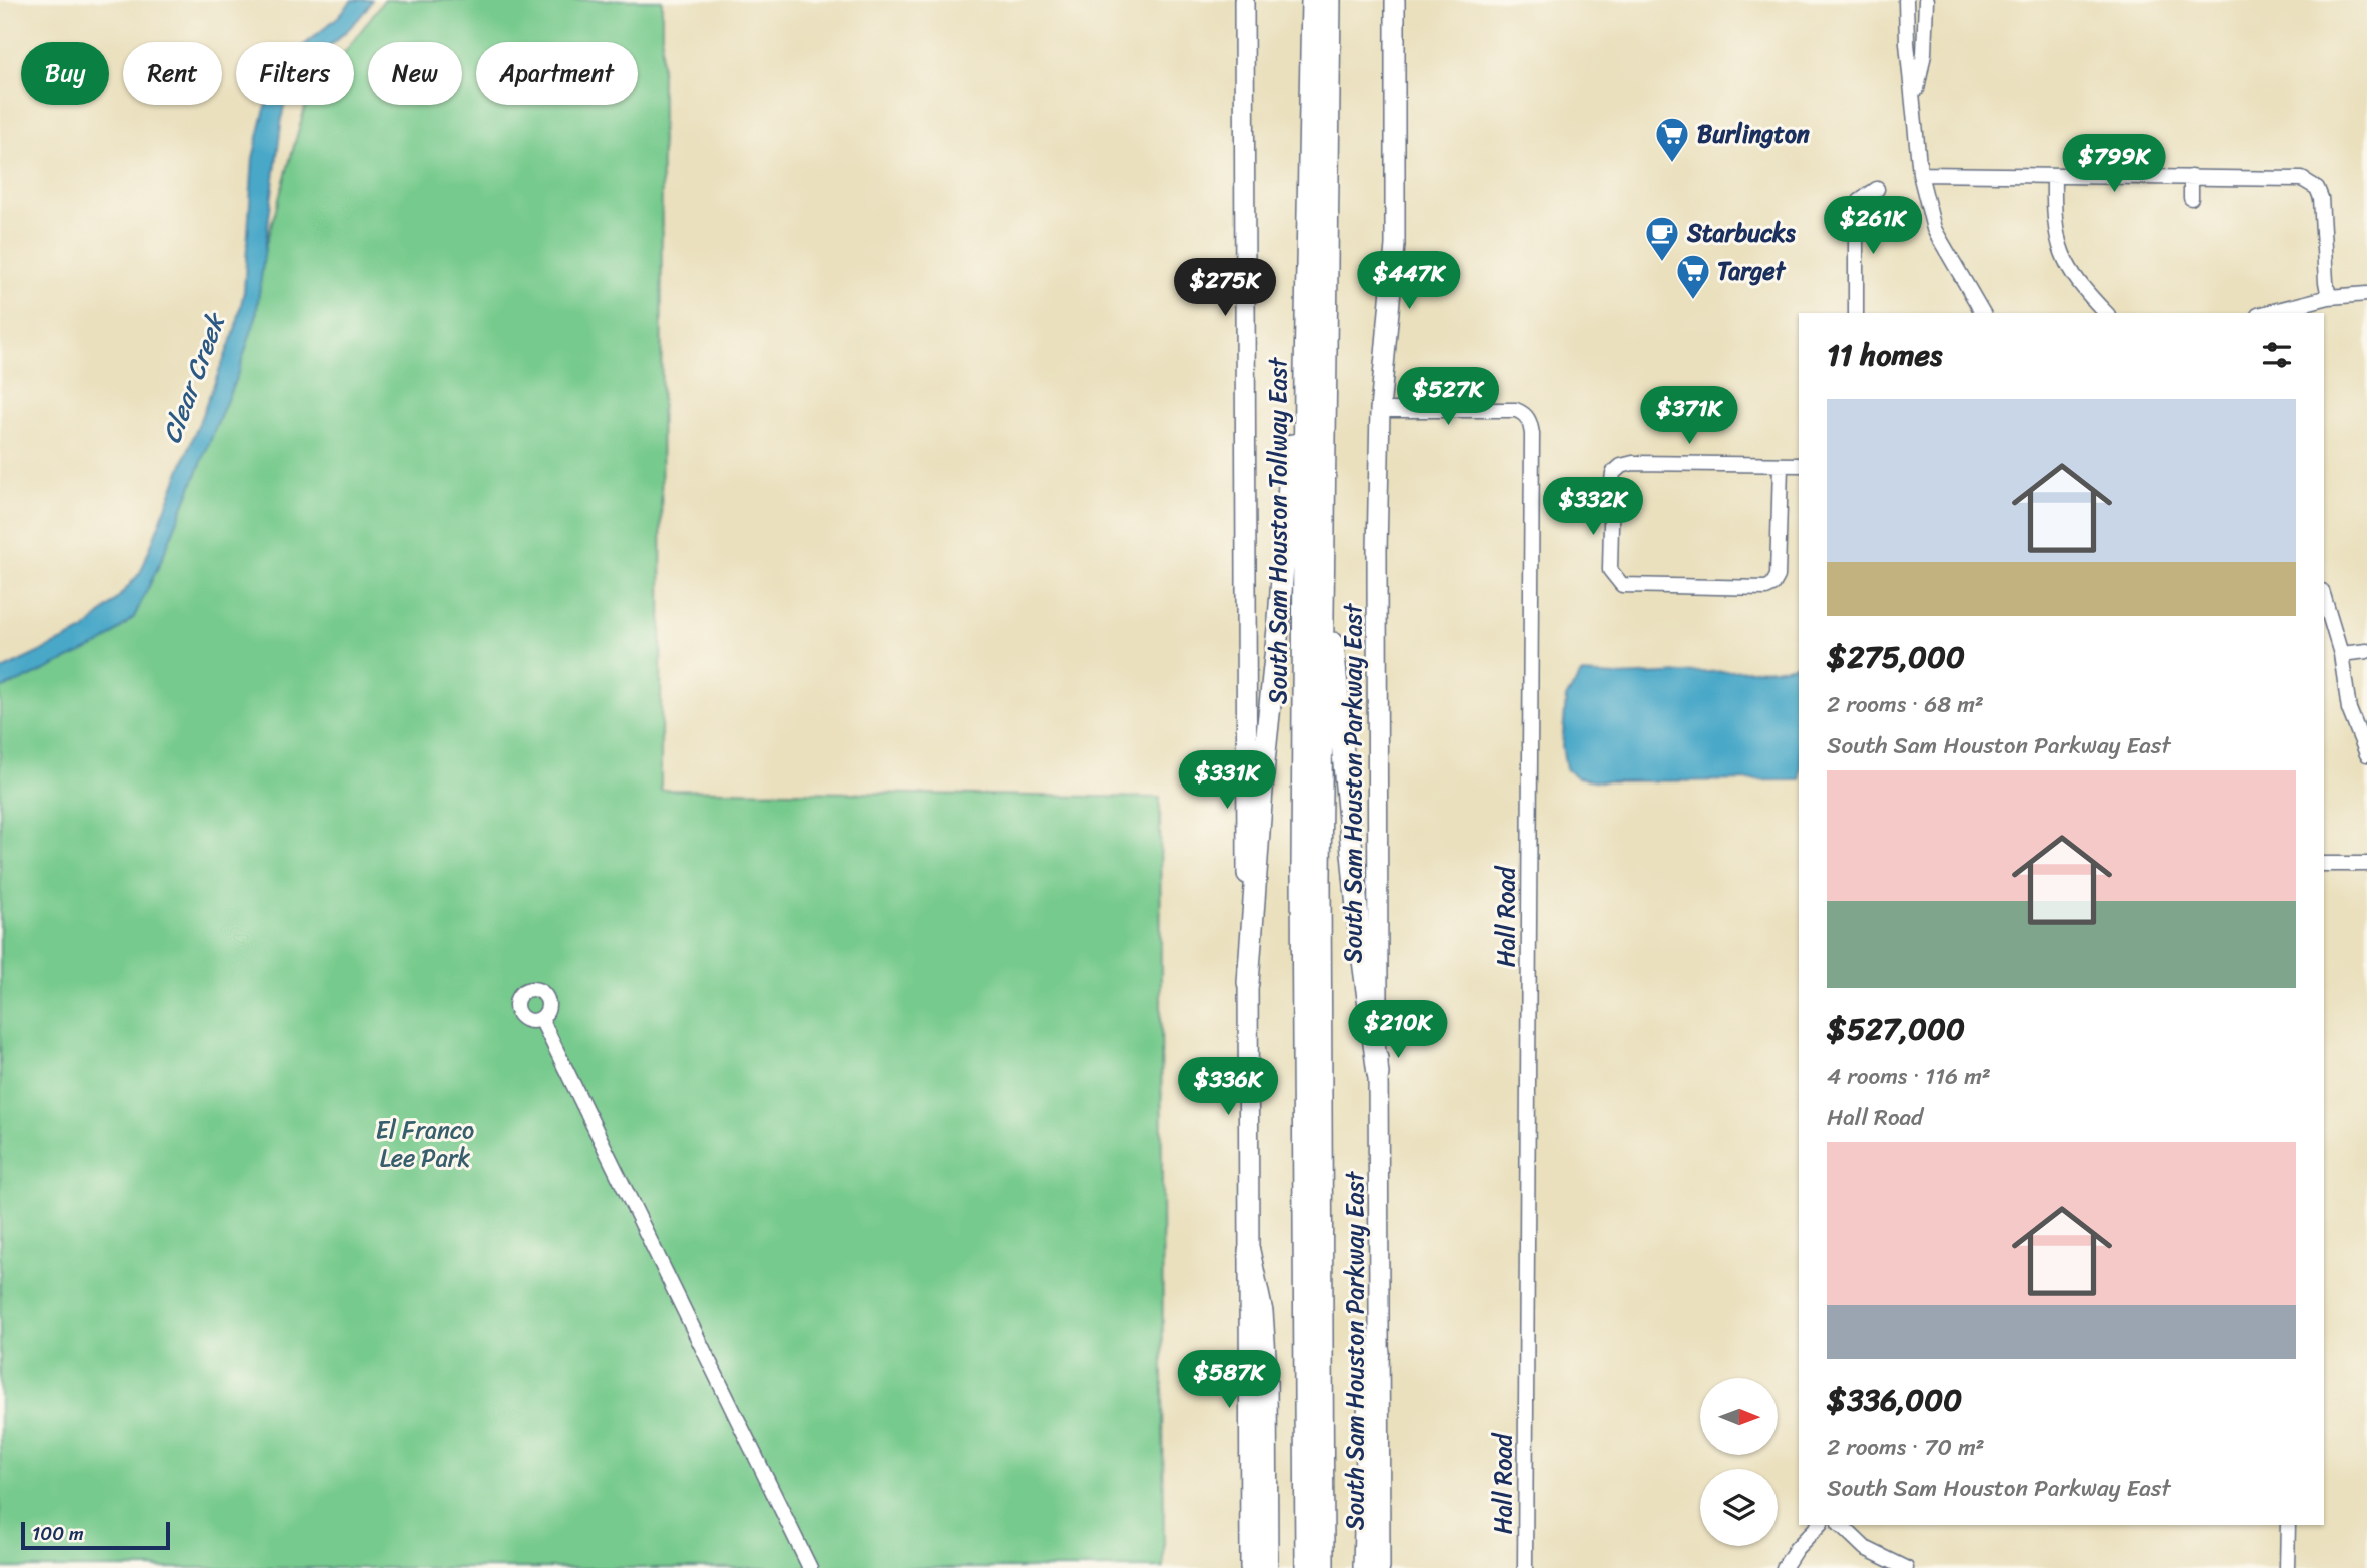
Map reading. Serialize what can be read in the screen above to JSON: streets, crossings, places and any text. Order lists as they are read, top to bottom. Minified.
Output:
{"streets":{"highway":["South Sam Houston Tollway East"],"main road":["South Sam Houston Parkway East"],"street":["Hall Road"]},"crossings":[["South Sam Houston Parkway East","Hall Road"]],"water":["Clear Creek"],"parks":["El Franco Lee Park"],"places":{"supermarket":["Burlington","Target"],"cafe":["Starbucks"]},"scale_bar":"100 m","north":"right","page":{"chip":["Buy","Rent","Filters","New","Apartment"],"price":["$799K","$261K","$447K","$275K","$527K","$371K","$332K","$331K","$210K","$336K","$587K"],"heading":"11 homes","list":[{"name":"$275,000","note":"2 rooms · 68 m² · South Sam Houston Parkway East"},{"name":"$527,000","note":"4 rooms · 116 m² · Hall Road"},{"name":"$336,000","note":"2 rooms · 70 m² · South Sam Houston Parkway East"}],"scale":"100 m"}}
